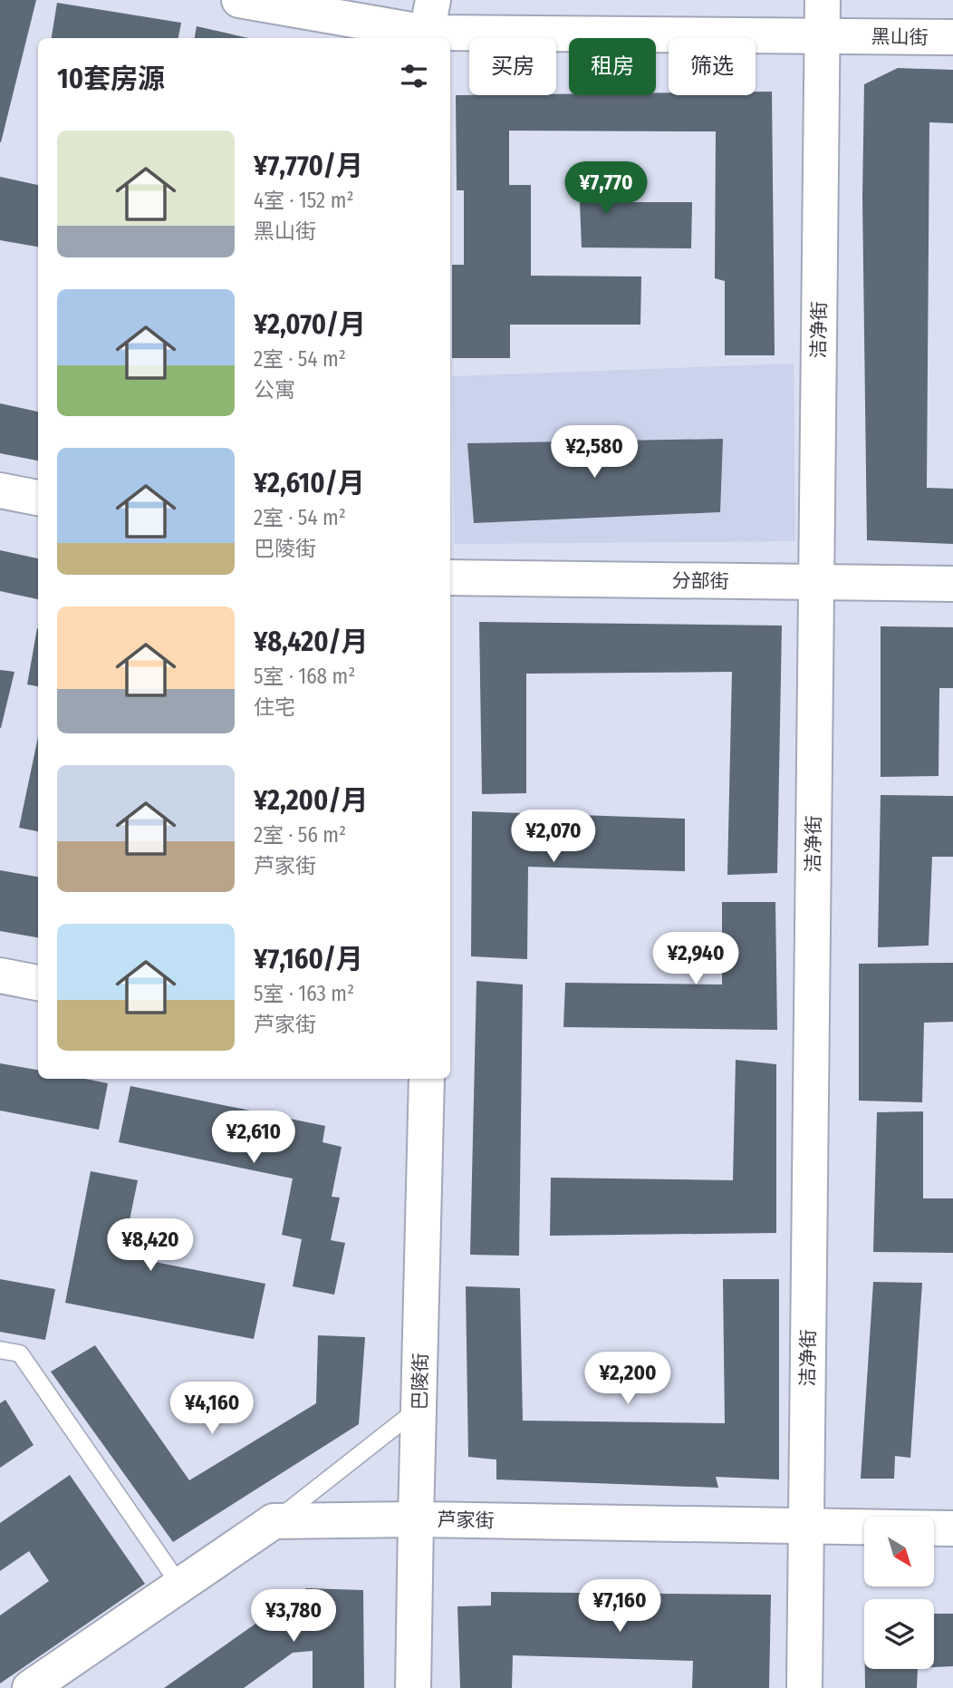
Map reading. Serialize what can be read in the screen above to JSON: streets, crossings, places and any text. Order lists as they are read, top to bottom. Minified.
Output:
{"streets":{"street":["黑山街","洁净街","分部街","巴陵街","芦家街"]},"crossings":[["黑山街","洁净街"],["洁净街","分部街"],["洁净街","芦家街"],["巴陵街","芦家街"]],"north":"bottom right","page":{"chip":["买房","租房","筛选"],"heading":"10套房源","list":[{"name":"¥7,770/月","note":"4室 · 152 m² · 黑山街"},{"name":"¥2,070/月","note":"2室 · 54 m² · 公寓"},{"name":"¥2,610/月","note":"2室 · 54 m² · 巴陵街"},{"name":"¥8,420/月","note":"5室 · 168 m² · 住宅"},{"name":"¥2,200/月","note":"2室 · 56 m² · 芦家街"},{"name":"¥7,160/月","note":"5室 · 163 m² · 芦家街"}],"price":["¥7,770","¥2,580","¥2,070","¥2,940","¥2,610","¥8,420","¥2,200","¥4,160","¥7,160","¥3,780"]}}
